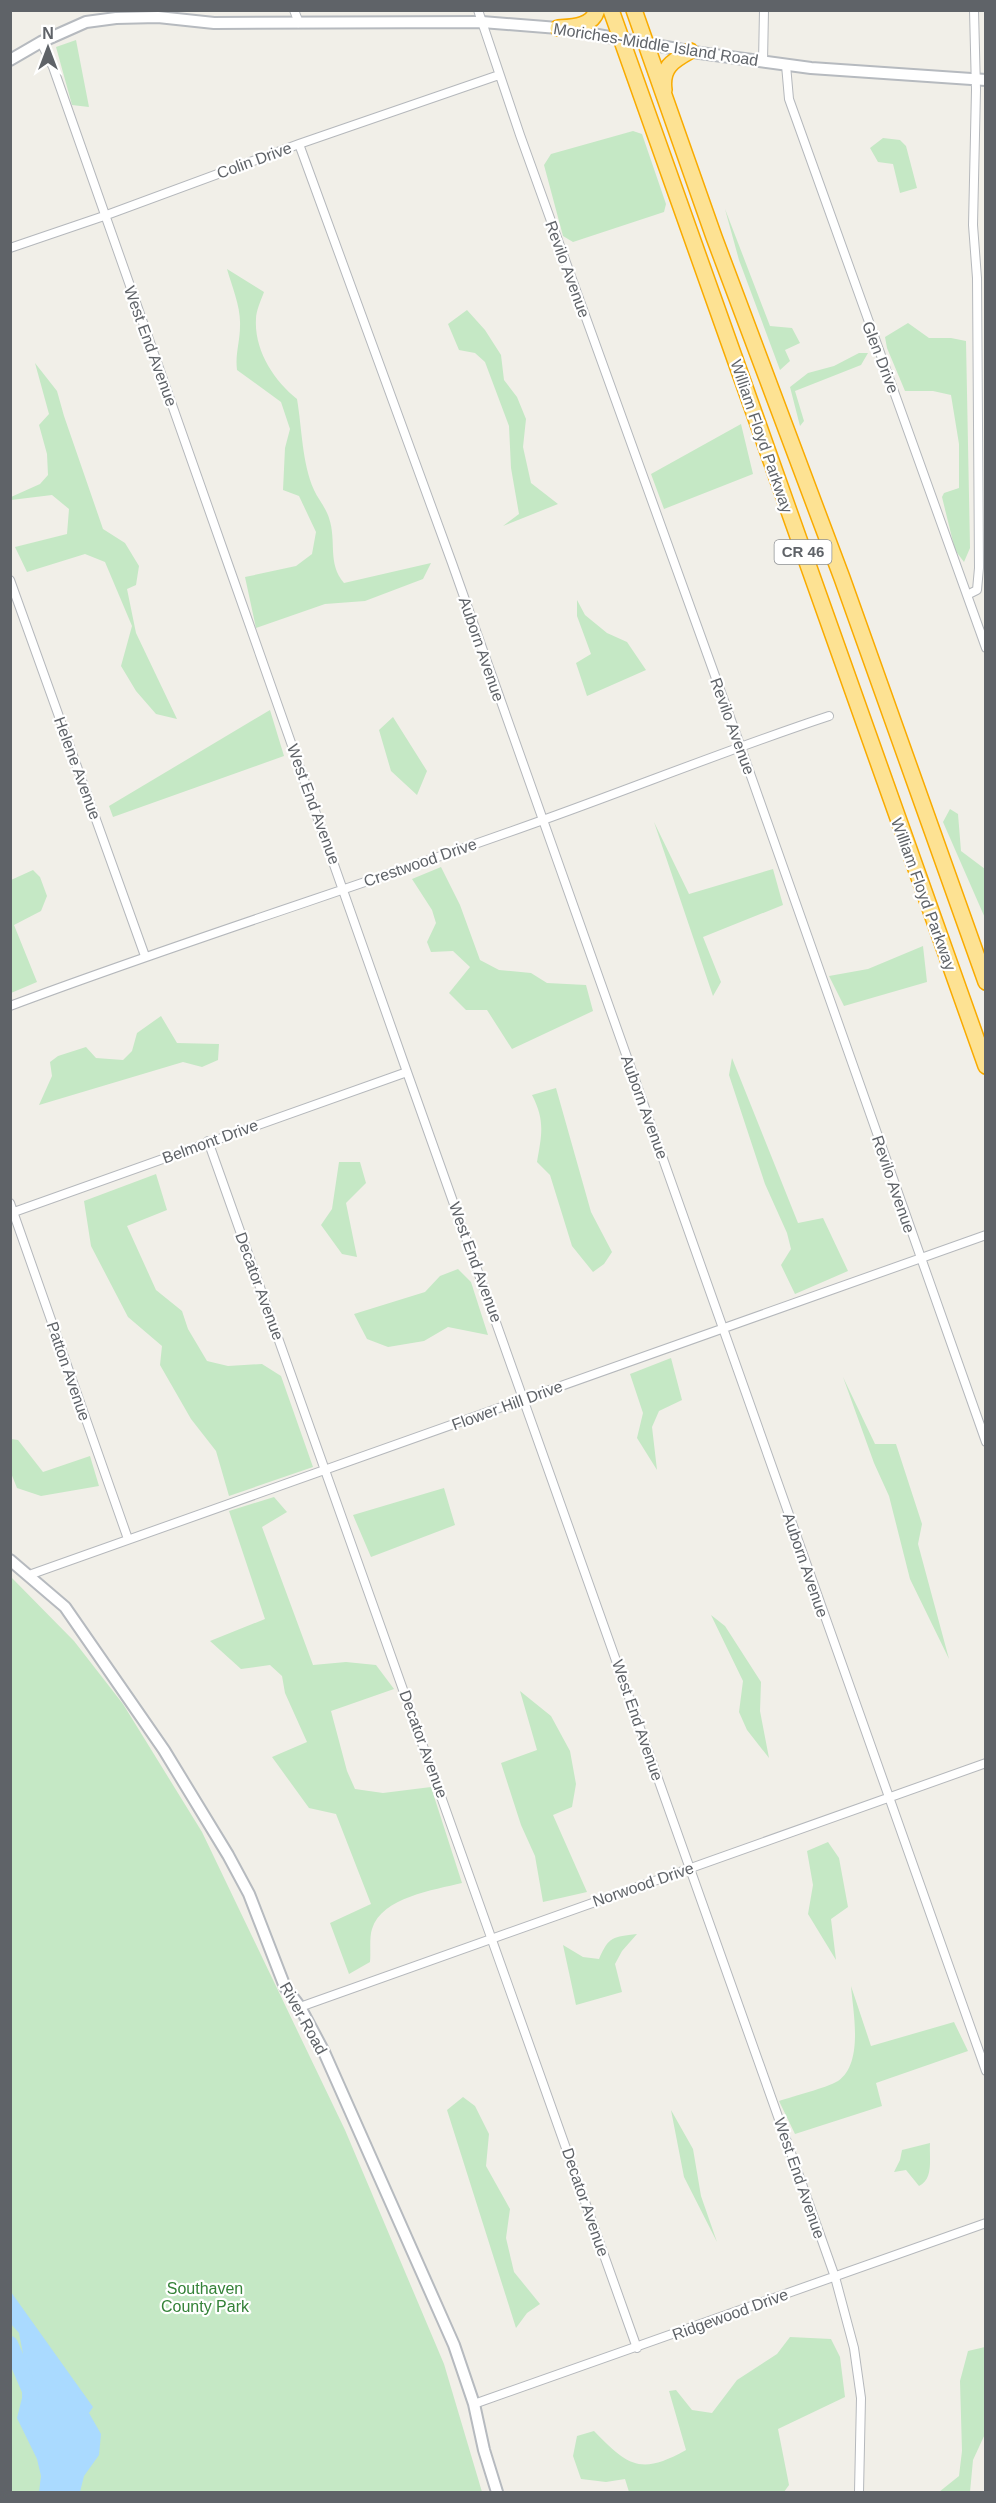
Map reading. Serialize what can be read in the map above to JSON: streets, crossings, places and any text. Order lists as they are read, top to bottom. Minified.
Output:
{"streets":{"highway":["William Floyd Parkway","CR 46"],"street":["Moriches-Middle Island Road","Colin Drive","Revilo Avenue","West End Avenue","Glen Drive","Auborn Avenue","Helene Avenue","Crestwood Drive","Belmont Drive","Decator Avenue","Patton Avenue","Flower Hill Drive","Norwood Drive","River Road","Ridgewood Drive"]},"crossings":[["Moriches-Middle Island Road","Revilo Avenue"],["Moriches-Middle Island Road","West End Avenue"],["Moriches-Middle Island Road","Glen Drive"],["Moriches-Middle Island Road","William Floyd Parkway"],["Colin Drive","Revilo Avenue"],["Colin Drive","West End Avenue"],["Colin Drive","Auborn Avenue"],["Revilo Avenue","Crestwood Drive"],["Revilo Avenue","Flower Hill Drive"],["West End Avenue","Crestwood Drive"],["West End Avenue","Belmont Drive"],["West End Avenue","Flower Hill Drive"],["West End Avenue","Norwood Drive"],["West End Avenue","Ridgewood Drive"],["Auborn Avenue","Crestwood Drive"],["Auborn Avenue","Flower Hill Drive"],["Auborn Avenue","Norwood Drive"],["Helene Avenue","Crestwood Drive"],["Belmont Drive","Decator Avenue"],["Belmont Drive","Patton Avenue"],["Decator Avenue","Flower Hill Drive"],["Decator Avenue","Norwood Drive"],["Decator Avenue","Ridgewood Drive"],["Patton Avenue","Flower Hill Drive"],["Flower Hill Drive","River Road"],["Norwood Drive","River Road"],["River Road","Ridgewood Drive"]],"parks":["Southaven County Park"],"north":"top"}
